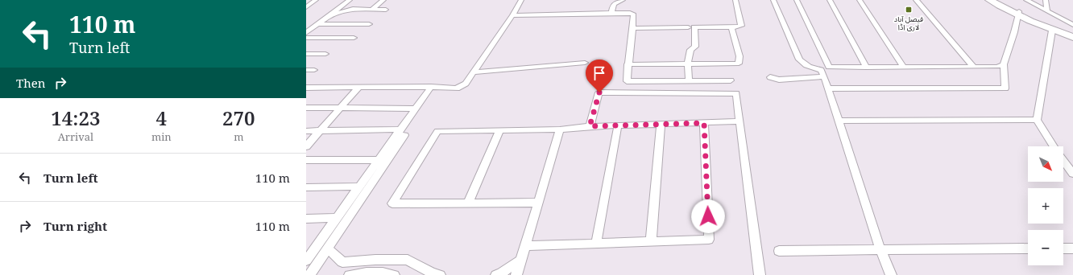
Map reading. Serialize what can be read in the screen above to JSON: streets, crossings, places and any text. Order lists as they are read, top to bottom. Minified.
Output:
{"places":{"transit":["فیصل آباد لاری اڈا"]},"north":"bottom right","page":{"turn":["110 m","Turn left"],"then":"Then","eta":["14:23","Arrival","4","min","270","m"],"map_buttons":["+","−"],"list":[{"name":"Turn left","value":"110 m"},{"name":"Turn right","value":"110 m"}]}}
